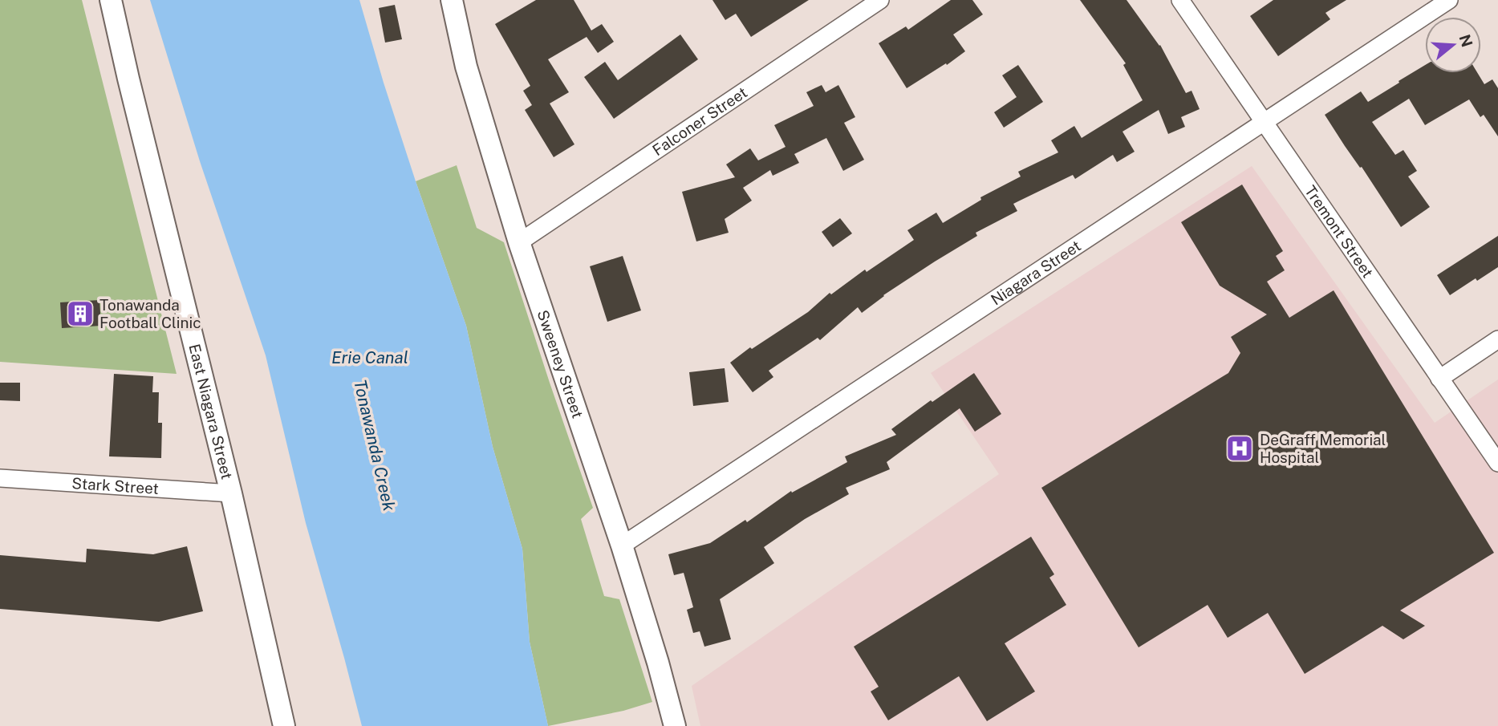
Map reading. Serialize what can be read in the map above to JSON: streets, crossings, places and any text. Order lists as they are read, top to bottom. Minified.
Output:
{"streets":{"street":["Falconer Street","Tremont Street","Niagara Street","Sweeney Street","East Niagara Street","Stark Street"]},"crossings":[["Falconer Street","Sweeney Street"],["Tremont Street","Niagara Street"],["Niagara Street","Sweeney Street"],["East Niagara Street","Stark Street"]],"water":["Erie Canal","Tonawanda Creek"],"places":{"building":["Tonawanda Football Clinic"],"hospital":["DeGraff Memorial Hospital"]},"north":"right"}
